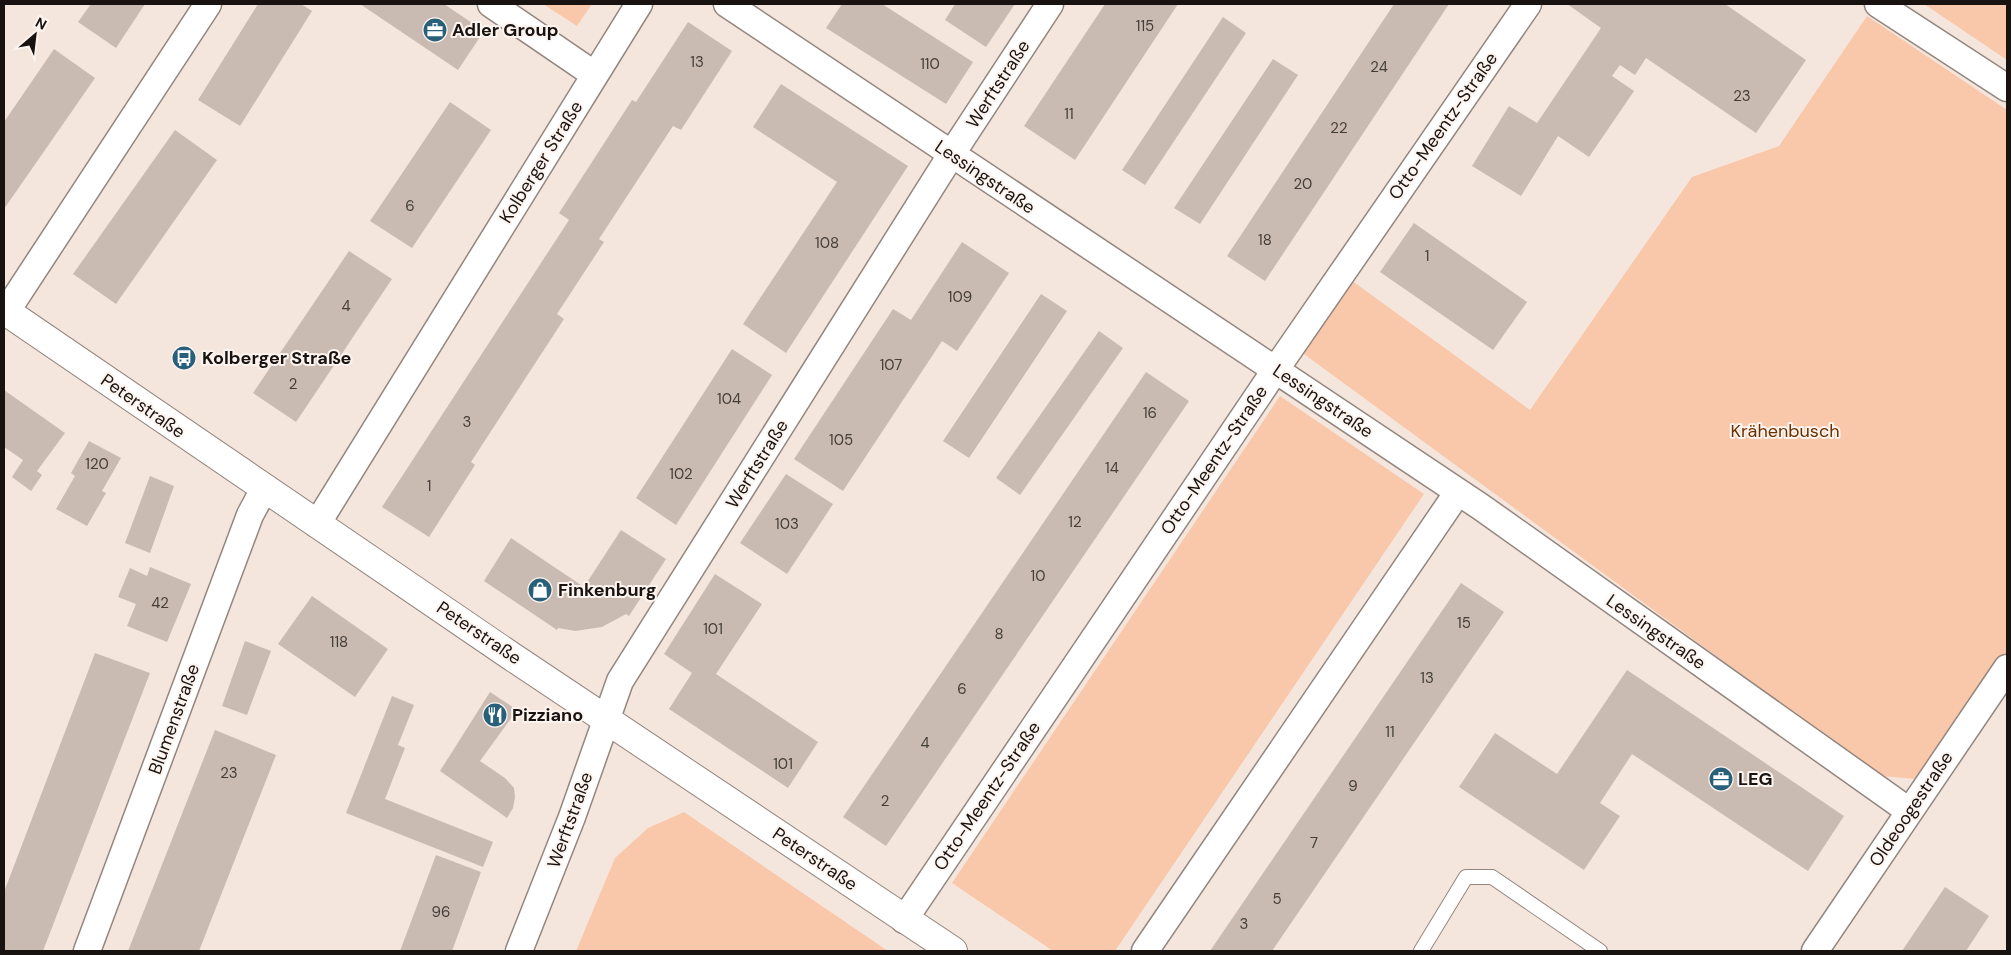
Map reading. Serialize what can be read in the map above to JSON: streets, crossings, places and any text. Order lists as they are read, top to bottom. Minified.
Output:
{"streets":{"main road":["Peterstraße"],"street":["Werftstraße","Otto-Meentz-Straße","Kolberger Straße","Lessingstraße","Blumenstraße","Oldeoogestraße"]},"crossings":[["Werftstraße","Lessingstraße"],["Werftstraße","Peterstraße"],["Otto-Meentz-Straße","Lessingstraße"],["Otto-Meentz-Straße","Peterstraße"],["Kolberger Straße","Peterstraße"],["Lessingstraße","Oldeoogestraße"],["Peterstraße","Blumenstraße"]],"parks":["Krähenbusch"],"places":{"office":["Adler Group","LEG"],"bus stop":["Kolberger Straße"],"shop":["Finkenburg"],"restaurant":["Pizziano"]},"house_numbers":["115","13","110","24","23","11","22","20","6","18","108","1","109","4","107","2","104","16","3","105","120","14","102","1","12","103","10","42","15","101","8","118","13","6","11","4","101","23","9","2","7","5","96","3"],"north":"top right"}
